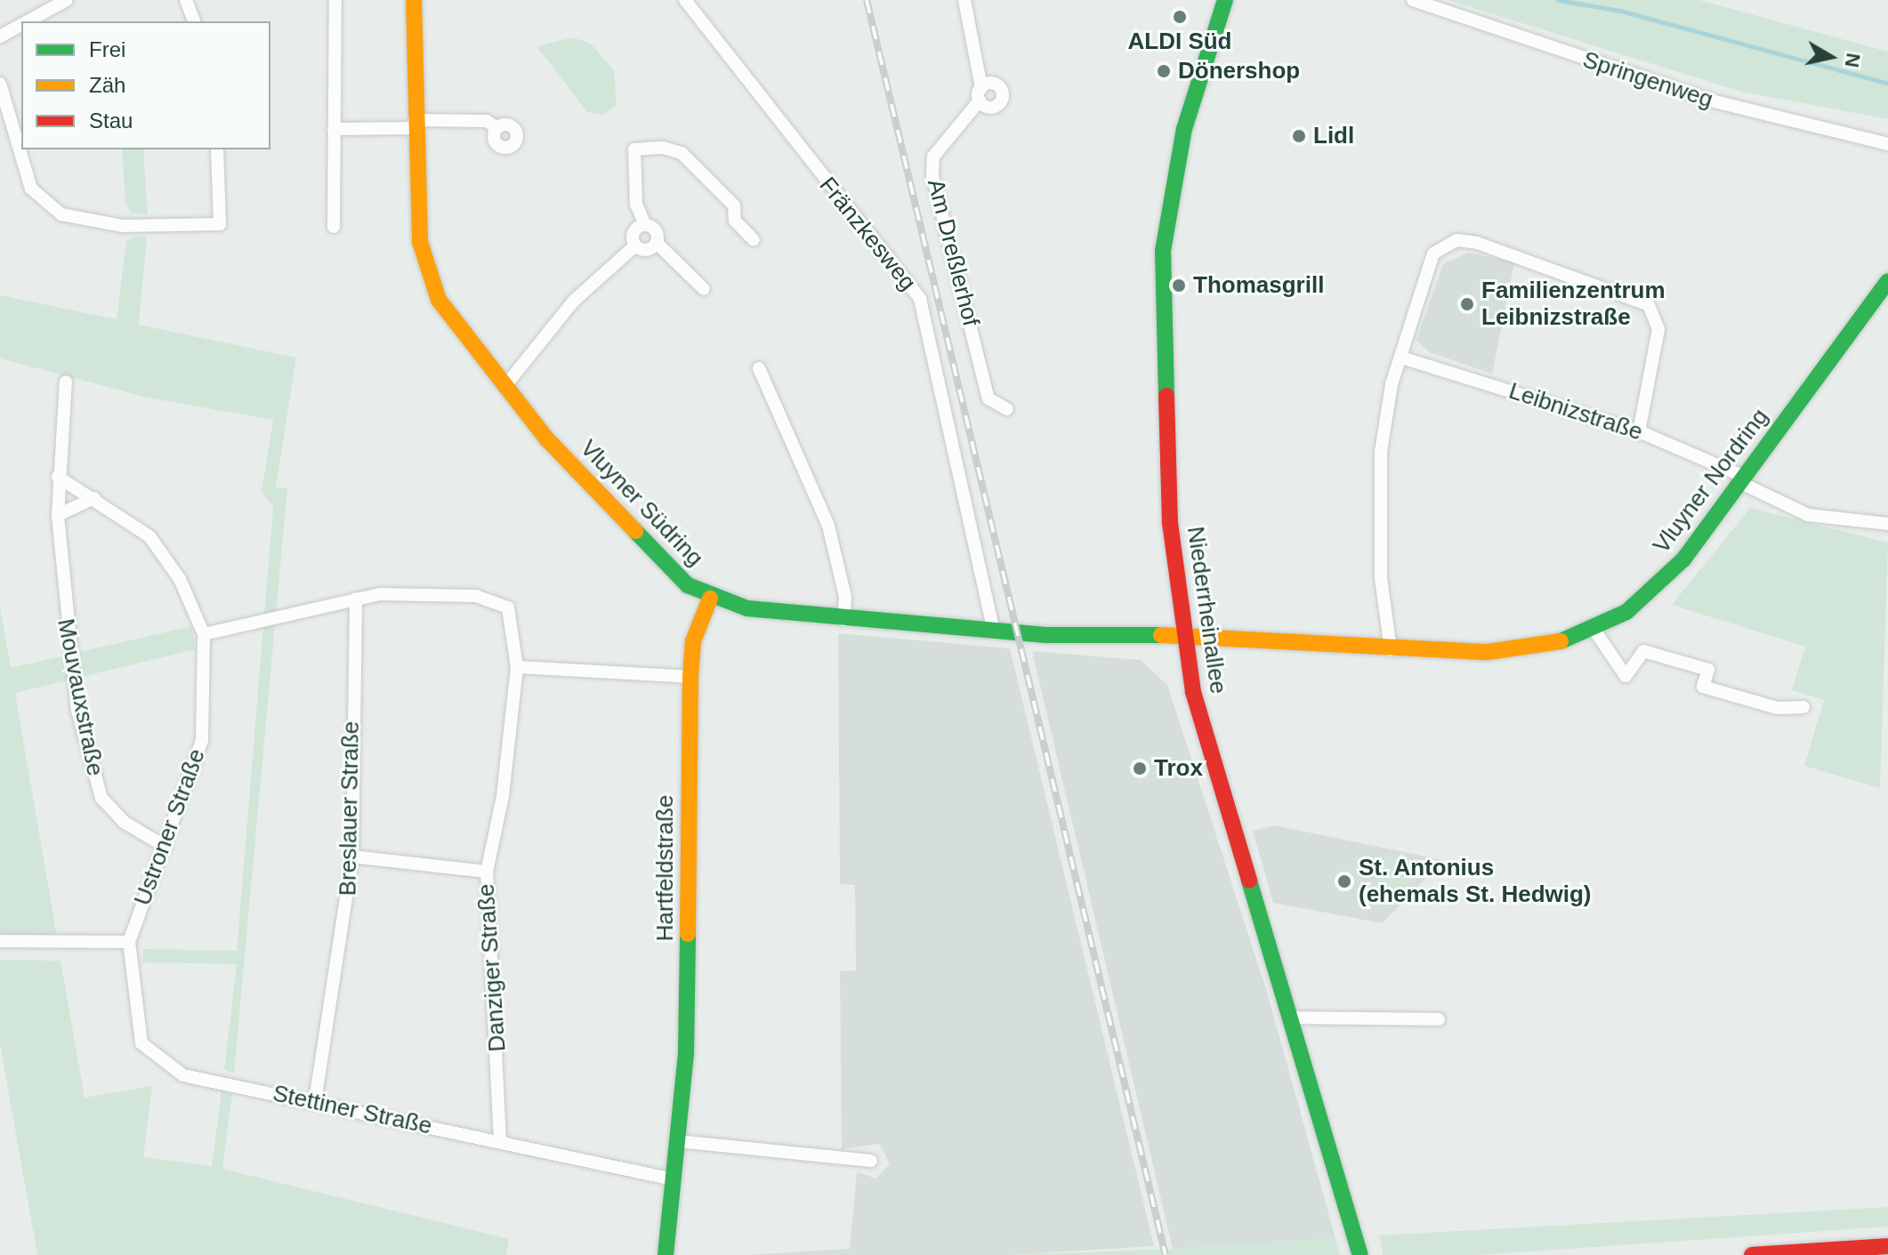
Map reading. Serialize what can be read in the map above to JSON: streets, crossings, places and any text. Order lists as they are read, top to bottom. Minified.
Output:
{"streets":{"street":["Springenweg","Fränzkesweg","Am Dreßlerhof","Leibnizstraße","Vluyner Nordring","Vluyner Südring","Niederrheinallee","Mouvauxstraße","Breslauer Straße","Ustroner Straße","Hartfeldstraße","Danziger Straße","Stettiner Straße"]},"crossings":[["Fränzkesweg","Vluyner Südring"],["Leibnizstraße","Vluyner Nordring"],["Vluyner Nordring","Vluyner Südring"],["Vluyner Nordring","Niederrheinallee"],["Vluyner Südring","Niederrheinallee"],["Vluyner Südring","Hartfeldstraße"],["Mouvauxstraße","Ustroner Straße"],["Breslauer Straße","Danziger Straße"],["Breslauer Straße","Stettiner Straße"],["Ustroner Straße","Danziger Straße"],["Ustroner Straße","Stettiner Straße"],["Hartfeldstraße","Stettiner Straße"],["Danziger Straße","Stettiner Straße"]],"places":["ALDI Süd","Dönershop","Lidl","Thomasgrill","Familienzentrum Leibnizstraße","Trox","St. Antonius (ehemals St. Hedwig)"],"legend":["Frei","Zäh","Stau"],"north":"right"}
